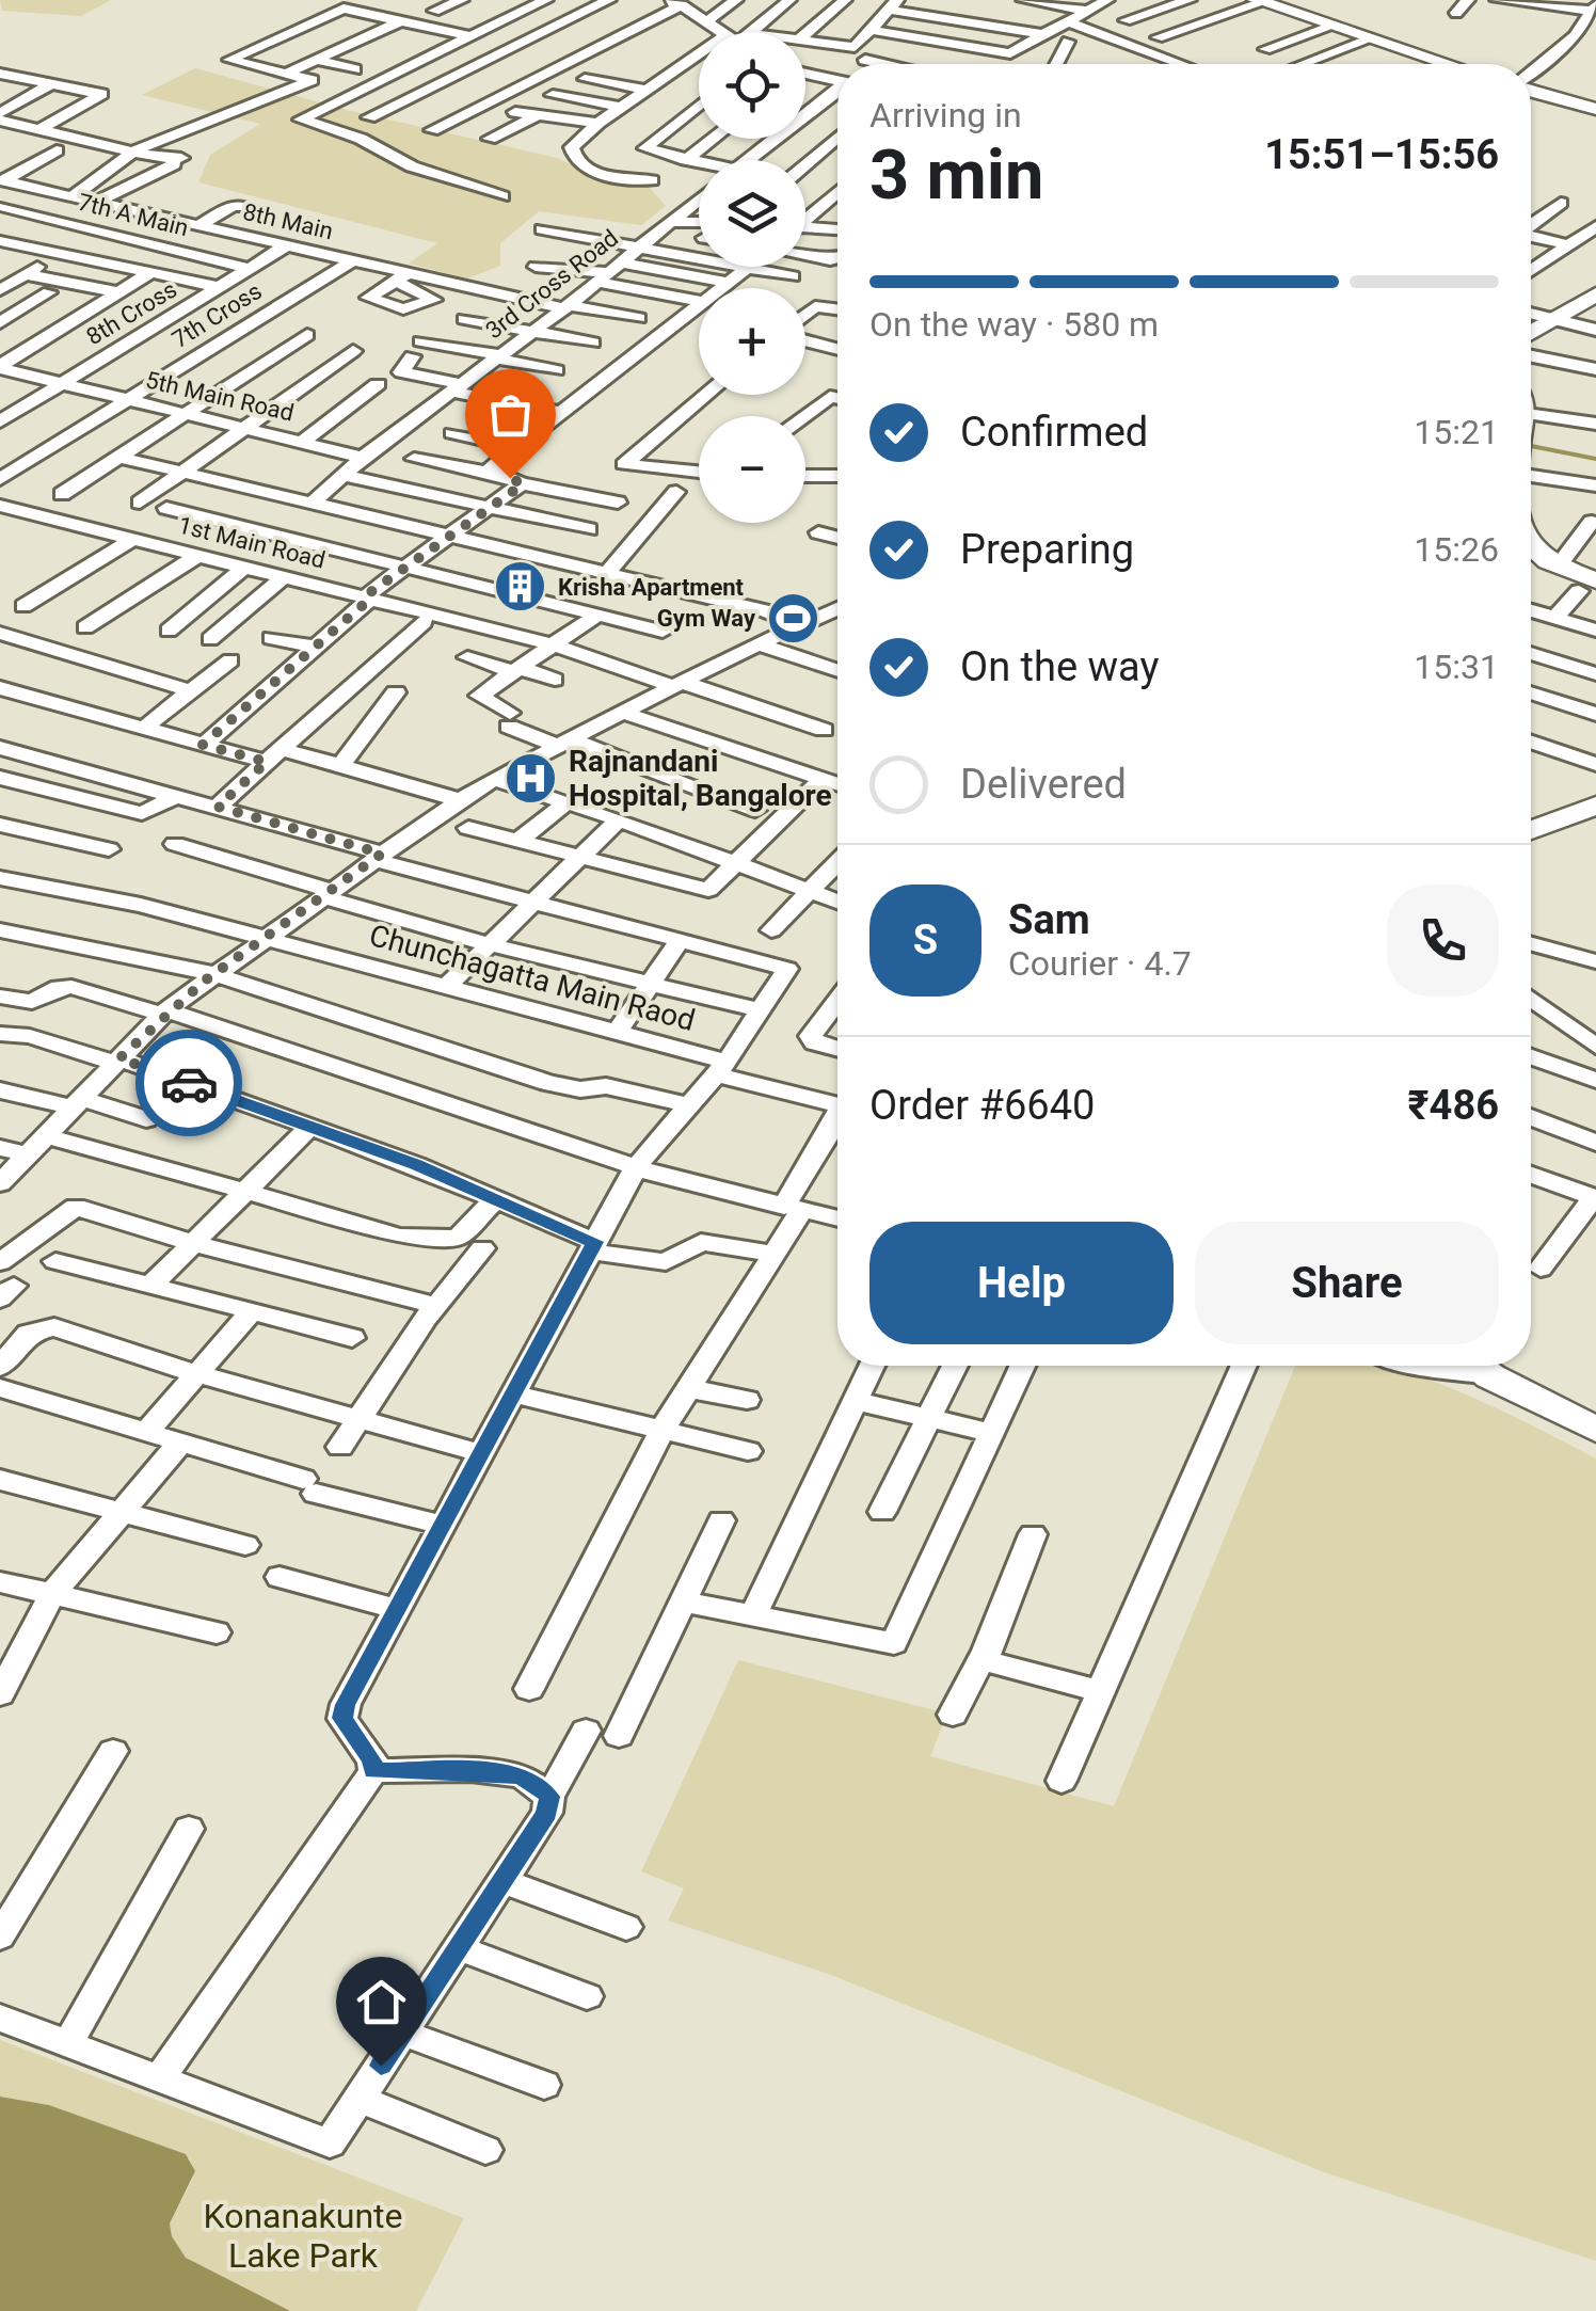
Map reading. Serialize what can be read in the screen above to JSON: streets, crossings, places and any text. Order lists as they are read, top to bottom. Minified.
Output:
{"streets":{"street":["7th A Main","8th Main","3rd Cross Road","8th Cross","7th Cross","5th Main Road","1st Main Road","Chunchagatta Main Raod"]},"crossings":[["7th A Main","8th Cross"],["8th Main","3rd Cross Road"],["8th Main","8th Cross"],["8th Main","7th Cross"],["3rd Cross Road","5th Main Road"],["8th Cross","5th Main Road"],["7th Cross","5th Main Road"]],"parks":["Konanakunte Lake Park"],"places":{"building":["Krisha Apartment"],"sports":["Gym Way"],"hospital":["Rajnandani Hospital, Bangalore"]},"page":{"map_buttons":["+","−"],"heading":["3 min","Arriving in","15:51–15:56"],"panel":["Sam","Courier · 4.7","Order #6640","₹486"],"bar":"On the way · 580 m","list":[["Confirmed","15:21"],["Preparing","15:26"],["On the way","15:31"],"Delivered"],"round":"S","buttons":["Help","Share"]}}
